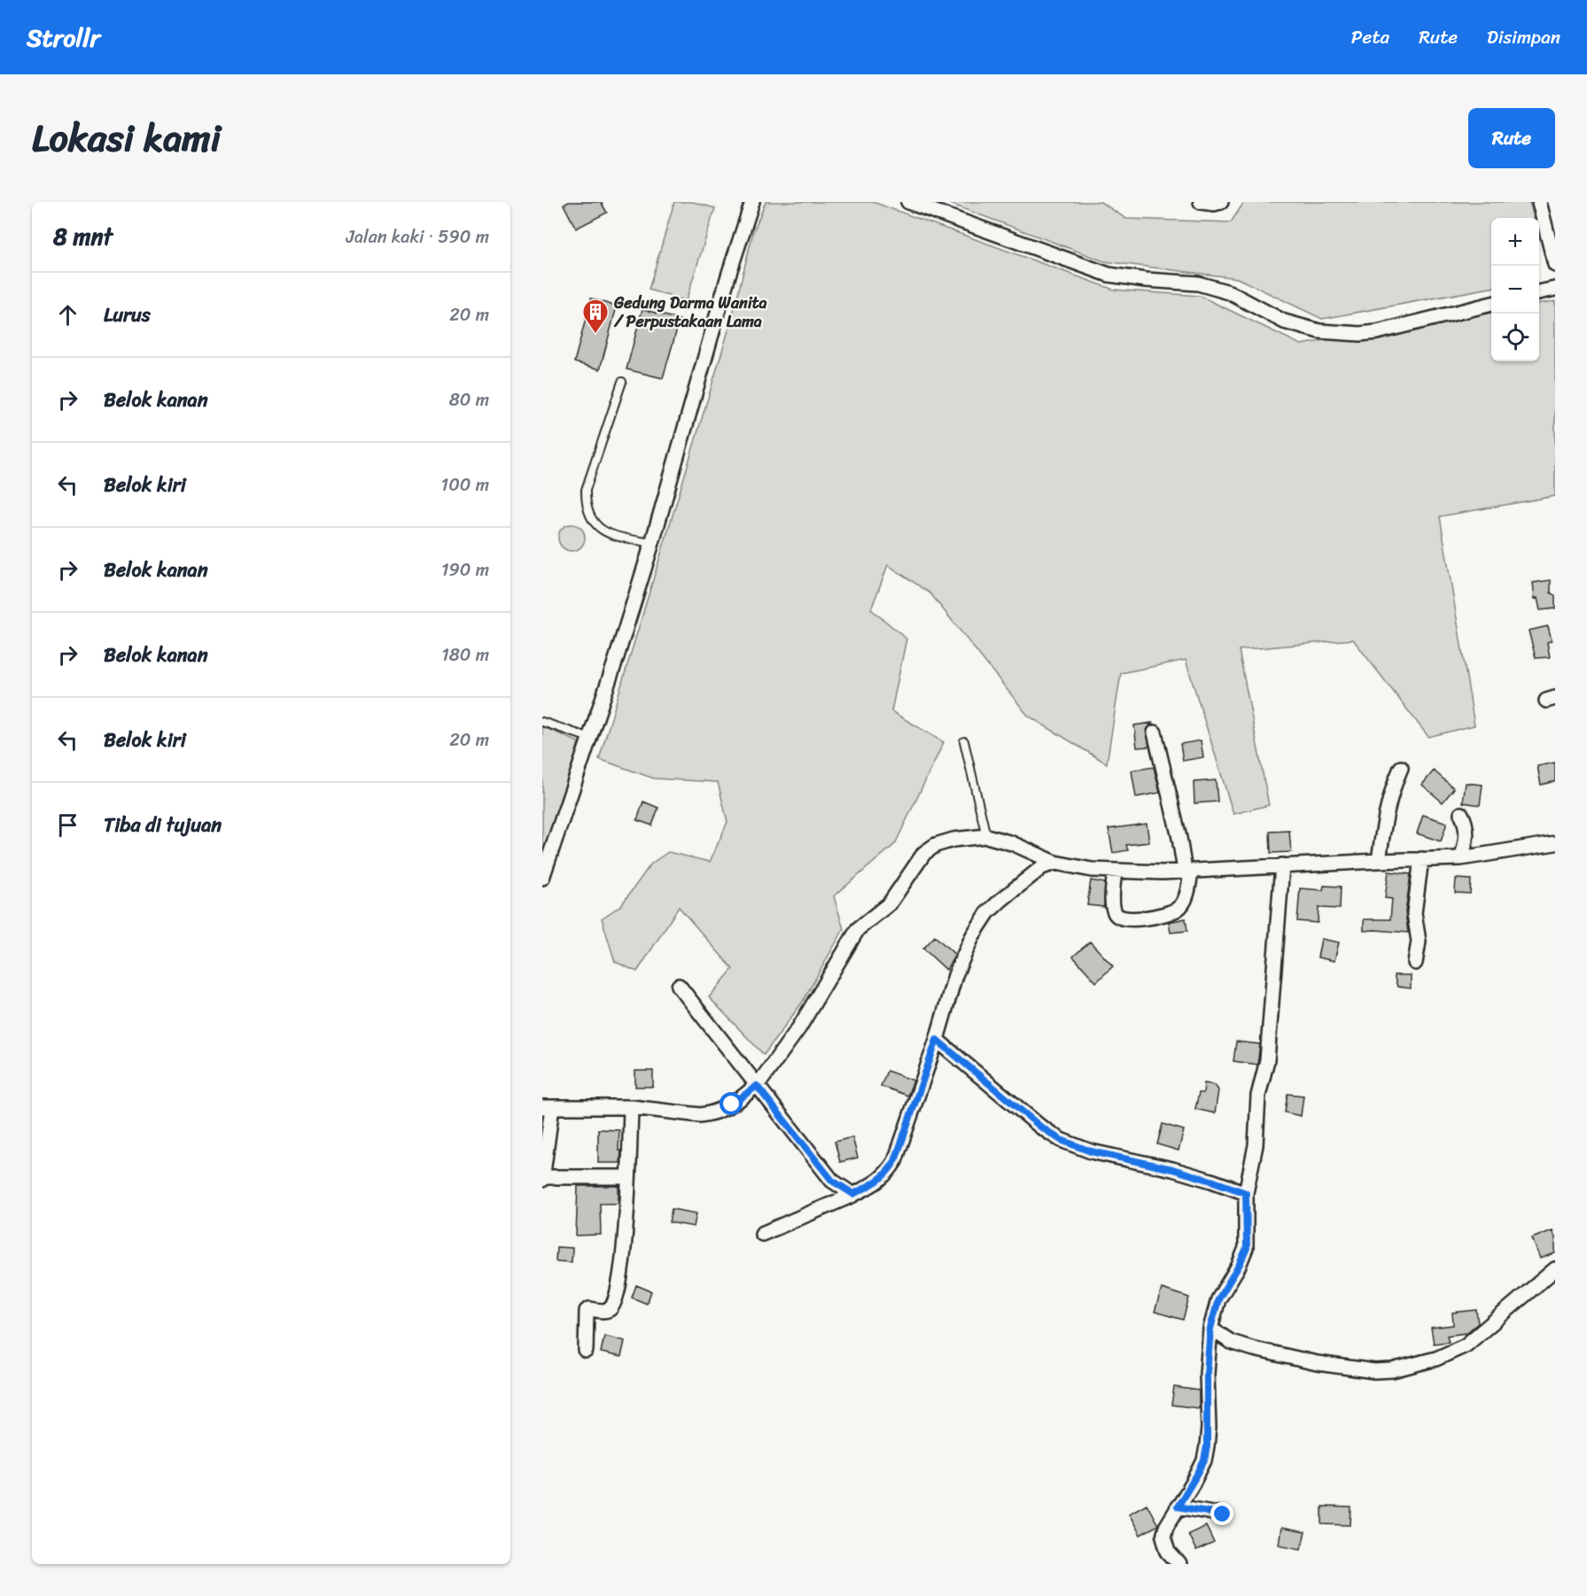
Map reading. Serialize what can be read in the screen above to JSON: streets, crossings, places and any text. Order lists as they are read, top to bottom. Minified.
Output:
{"places":{"building":["Gedung Darma Wanita / Perpustakaan Lama"]},"page":{"header":"Strollr","nav":["Peta","Rute","Disimpan"],"title":"Lokasi kami","buttons":"Rute","heading":["8 mnt","Jalan kaki · 590 m"],"map_buttons":["+","−"],"list":[["Lurus","20 m"],["Belok kanan","80 m"],["Belok kiri","100 m"],["Belok kanan","190 m"],["Belok kanan","180 m"],["Belok kiri","20 m"],"Tiba di tujuan"]}}
